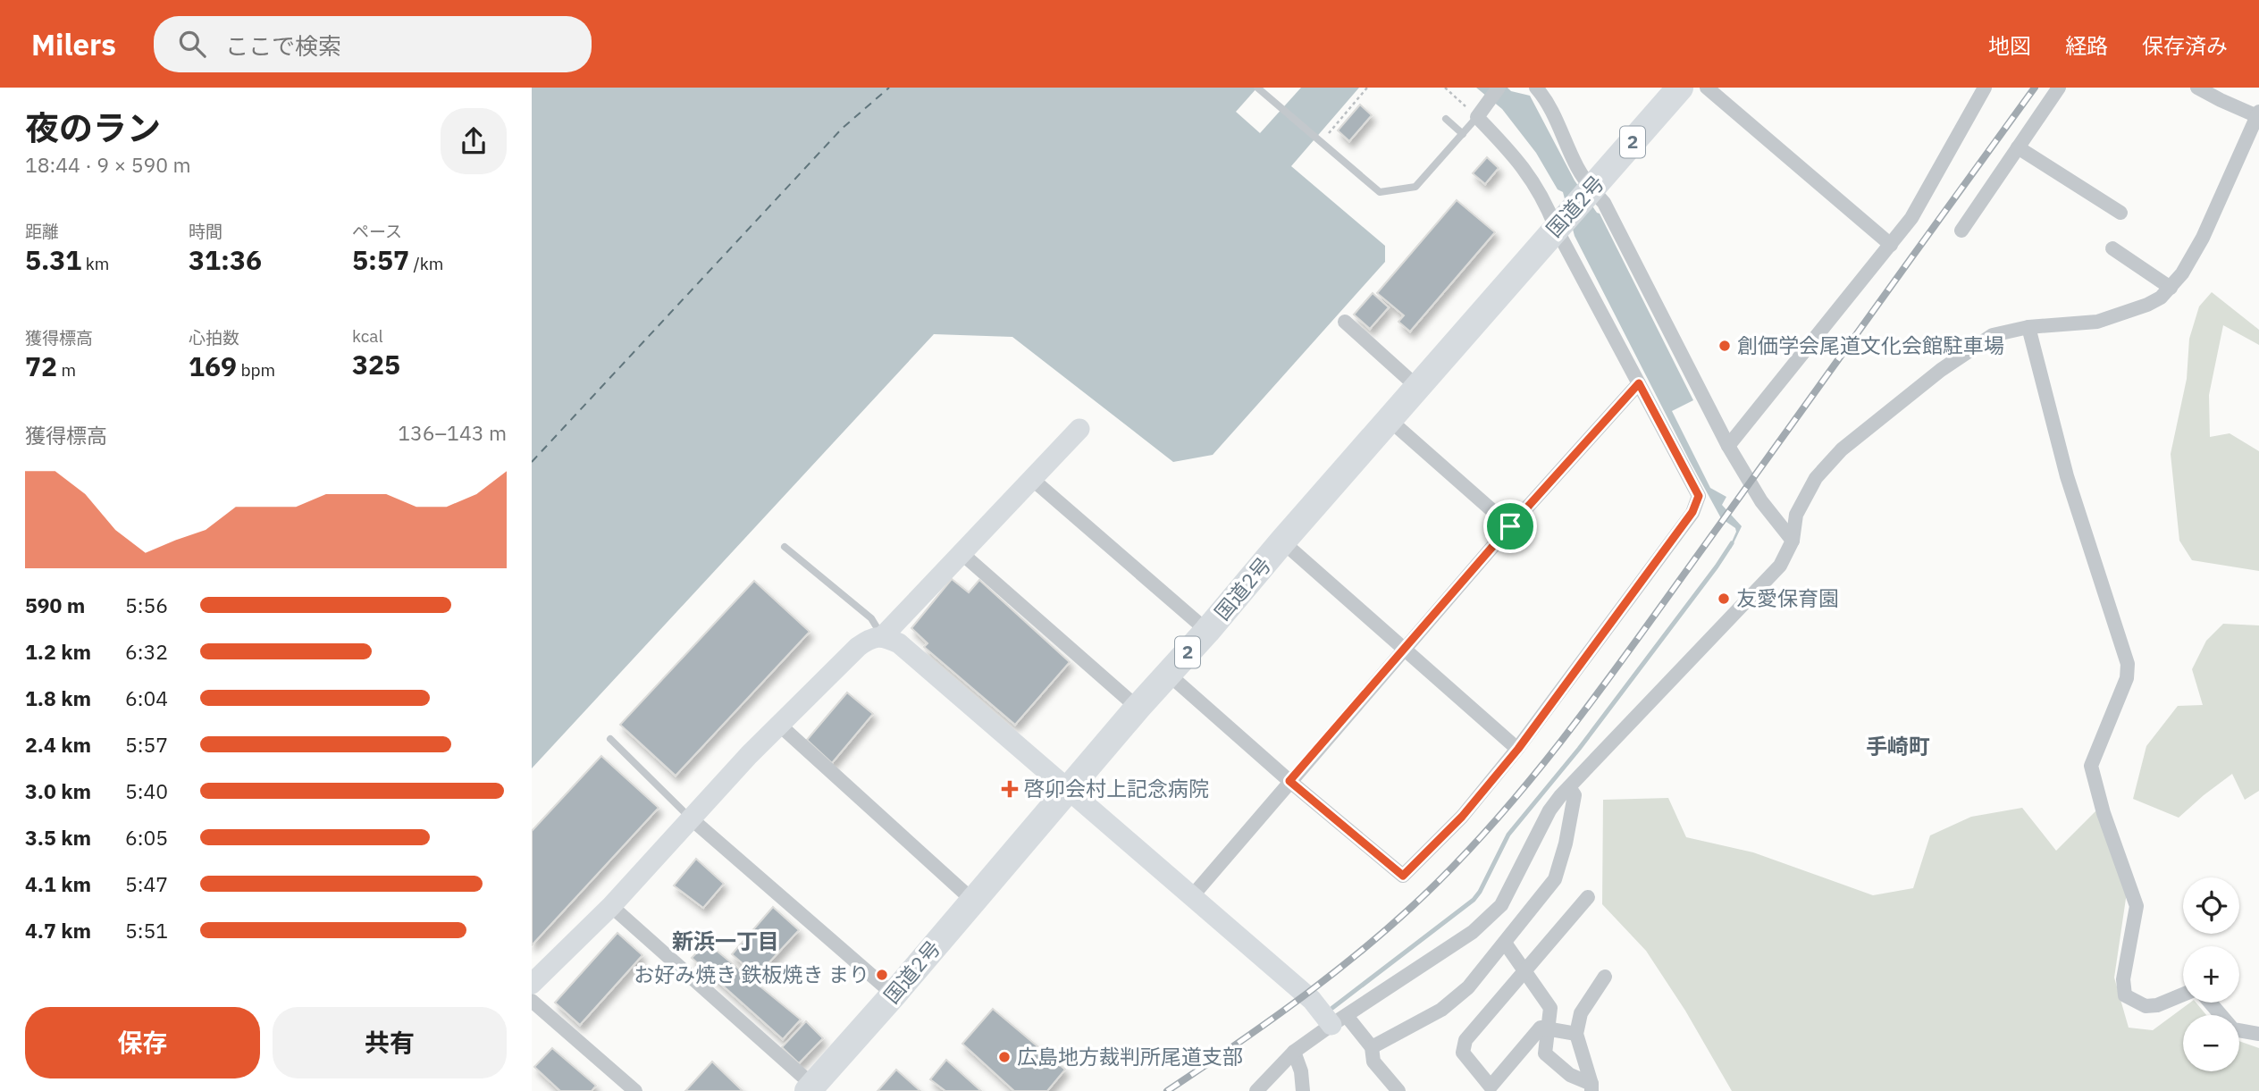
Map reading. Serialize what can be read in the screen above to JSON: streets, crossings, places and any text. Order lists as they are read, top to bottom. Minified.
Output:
{"streets":{"highway":["2","国道2号"]},"districts":["手崎町","新浜一丁目"],"places":{"other":["創価学会尾道文化会館駐車場","友愛保育園","お好み焼き 鉄板焼き まり","広島地方裁判所尾道支部"],"health":["啓卯会村上記念病院"]},"page":{"header":"Milers","search":"ここで検索","nav":["地図","経路","保存済み"],"heading":["夜のラン","18:44 · 9 × 590 m"],"stats":[["距離","5.31 km"],["時間","31:36"],["ペース","5:57 /km"],["獲得標高","72 m"],["心拍数","169 bpm"],["kcal","325"]],"chart":["獲得標高","136–143 m"],"list":[{"name":"590 m","note":"5:56"},{"name":"1.2 km","note":"6:32"},{"name":"1.8 km","note":"6:04"},{"name":"2.4 km","note":"5:57"},{"name":"3.0 km","note":"5:40"},{"name":"3.5 km","note":"6:05"},{"name":"4.1 km","note":"5:47"},{"name":"4.7 km","note":"5:51"}],"map_buttons":["+","−"],"buttons":["保存","共有"]}}
